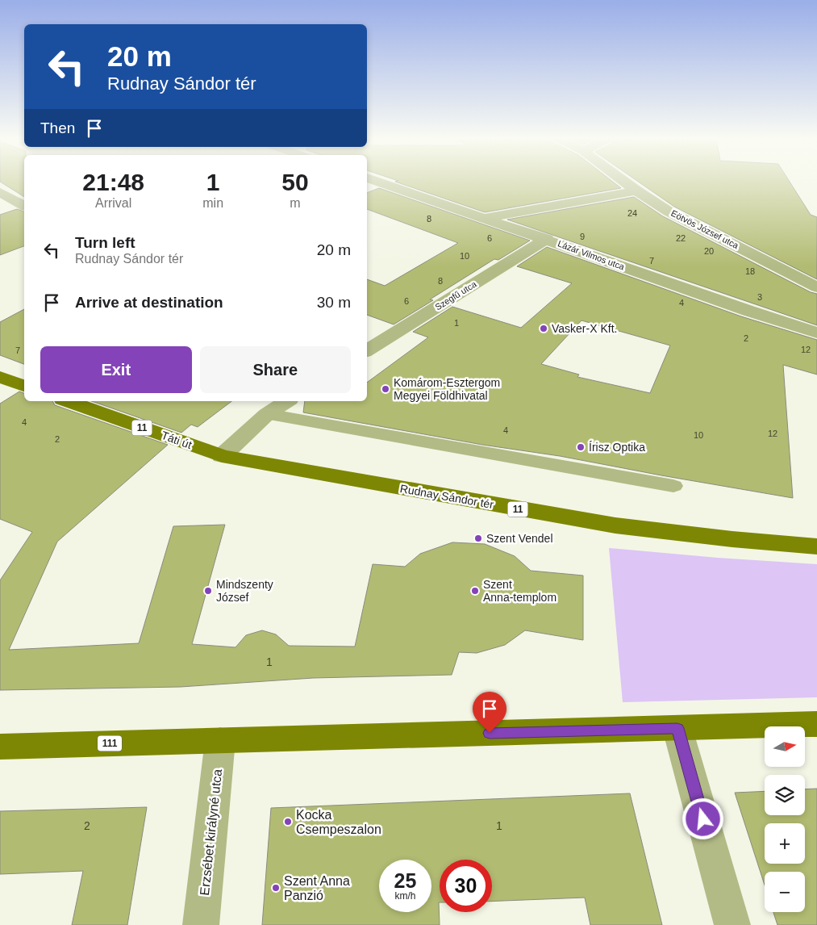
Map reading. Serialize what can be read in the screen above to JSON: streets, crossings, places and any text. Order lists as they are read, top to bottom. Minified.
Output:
{"streets":{"main road":["11","Táti út","Rudnay Sándor tér","111"],"street":["Eötvös József utca","Lázár Vilmos utca","Szegfű utca","Erzsébet királyné utca"]},"crossings":[["Lázár Vilmos utca","Szegfű utca"],["Táti út","Rudnay Sándor tér"],["111","Erzsébet királyné utca"]],"places":["Vasker-X Kft.","Komárom-Esztergom Megyei Földhivatal","Írisz Optika","Szent Vendel","Mindszenty József","Szent Anna-templom","Kocka Csempeszalon","Szent Anna Panzió"],"house_numbers":["24","8","9","6","22","20","10","7","18","8","3","6","4","1","2","12","7","4","4","12","10","2","1","2","1"],"north":"right","page":{"turn":["20 m","Rudnay Sándor tér"],"then":"Then","eta":["21:48","Arrival","1","min","50","m"],"list":[{"name":"Turn left","note":"Rudnay Sándor tér","value":"20 m"},{"name":"Arrive at destination","value":"30 m"}],"buttons":["Exit","Share"],"map_buttons":["+","−"],"speed":"25 km/h","limit":"30"}}
